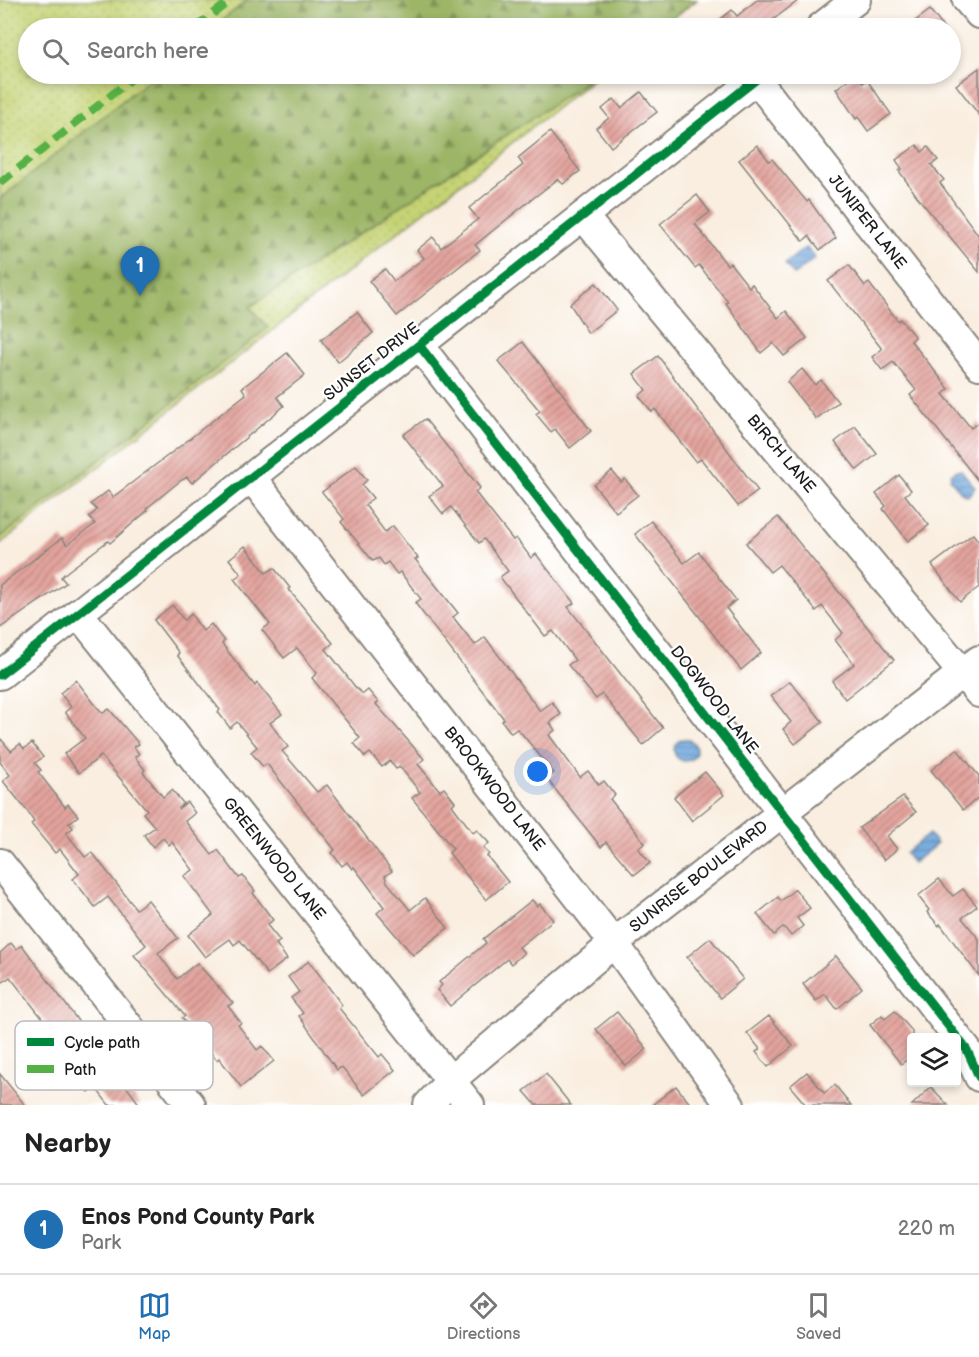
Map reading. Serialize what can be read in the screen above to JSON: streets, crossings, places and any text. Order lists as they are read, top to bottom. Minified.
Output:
{"streets":{"street":["JUNIPER LANE","SUNSET DRIVE","BIRCH LANE","DOGWOOD LANE","BROOKWOOD LANE","GREENWOOD LANE","SUNRISE BOULEVARD"]},"crossings":[["SUNSET DRIVE","BIRCH LANE"],["SUNSET DRIVE","DOGWOOD LANE"],["SUNSET DRIVE","BROOKWOOD LANE"],["SUNSET DRIVE","GREENWOOD LANE"],["BIRCH LANE","SUNRISE BOULEVARD"],["DOGWOOD LANE","SUNRISE BOULEVARD"],["BROOKWOOD LANE","SUNRISE BOULEVARD"],["GREENWOOD LANE","SUNRISE BOULEVARD"]],"legend":["Cycle path","Path"],"page":{"search":"Search here","pins":"1","heading":"Nearby","list":[{"mark":"1","name":"Enos Pond County Park","note":"Park","value":"220 m"}],"nav":["Map","Directions","Saved"]}}
